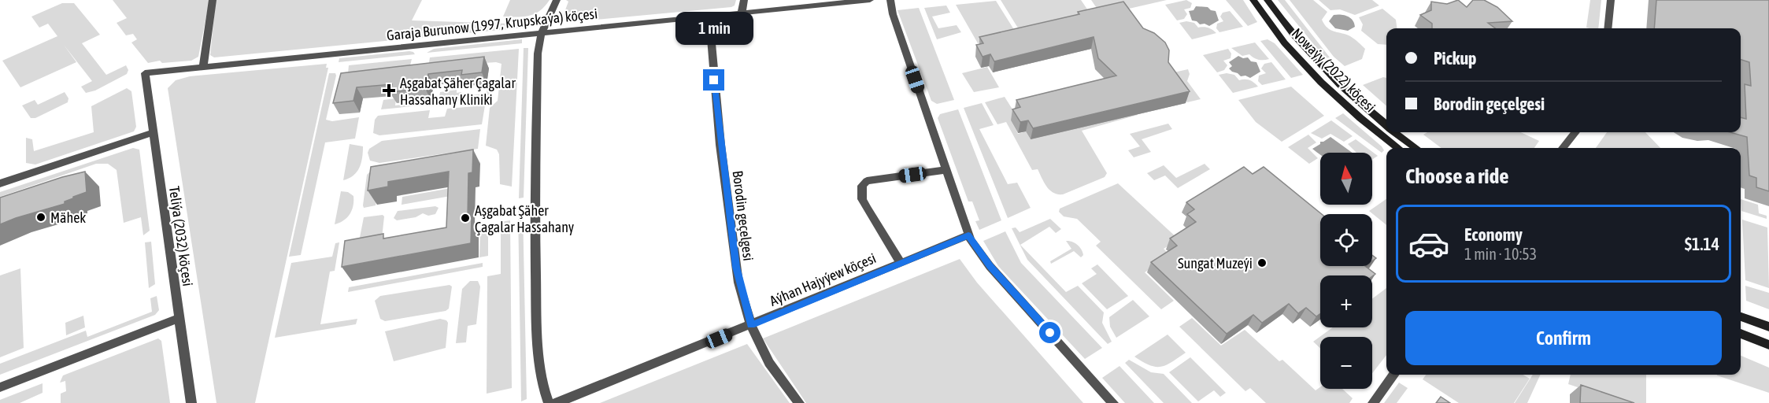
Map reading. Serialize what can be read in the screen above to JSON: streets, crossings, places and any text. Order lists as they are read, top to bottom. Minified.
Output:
{"streets":{"main road":["Nowaýy (2022) köçesi"],"street":["Garaja Burunow (1997, Krupskaýa) köçesi","Borodin geçelgesi","Teliýa (2032) köçesi","Aýhan Hajyýew köçesi"]},"crossings":[["Garaja Burunow (1997, Krupskaýa) köçesi","Borodin geçelgesi"],["Garaja Burunow (1997, Krupskaýa) köçesi","Teliýa (2032) köçesi"],["Borodin geçelgesi","Aýhan Hajyýew köçesi"]],"places":{"health":["Aşgabat Şäher Çagalar Hassahany Kliniki"],"other":["Mähek","Aşgabat Şäher Çagalar Hassahany","Sungat Muzeýi"]},"north":"top","page":{"bubble":"1 min","banner":["Pickup","Borodin geçelgesi"],"heading":"Choose a ride","map_buttons":["+","−"],"list":[{"name":"Economy","note":"1 min · 10:53","value":"$1.14"}],"buttons":"Confirm"}}
